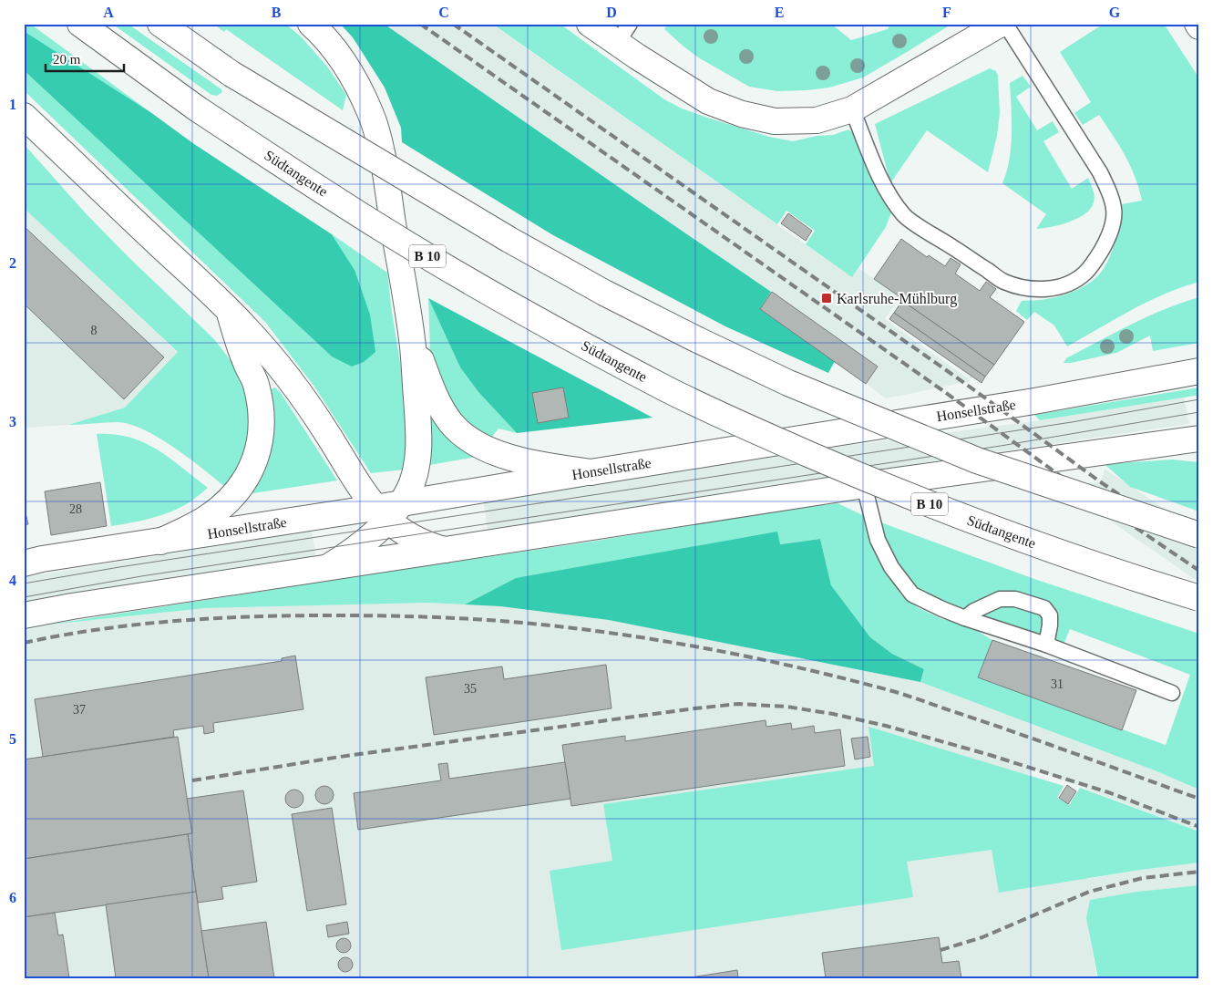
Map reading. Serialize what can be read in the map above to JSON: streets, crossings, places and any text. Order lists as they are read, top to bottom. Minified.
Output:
{"streets":{"main road":["Südtangente","B 10","Honsellstraße"]},"places":{"transit":["Karlsruhe-Mühlburg"]},"house_numbers":["8","28","31","35","37"],"scale_bar":"20 m","grid":{"columns":["A","B","C","D","E","F","G"],"rows":["1","2","3","4","5","6"]}}
